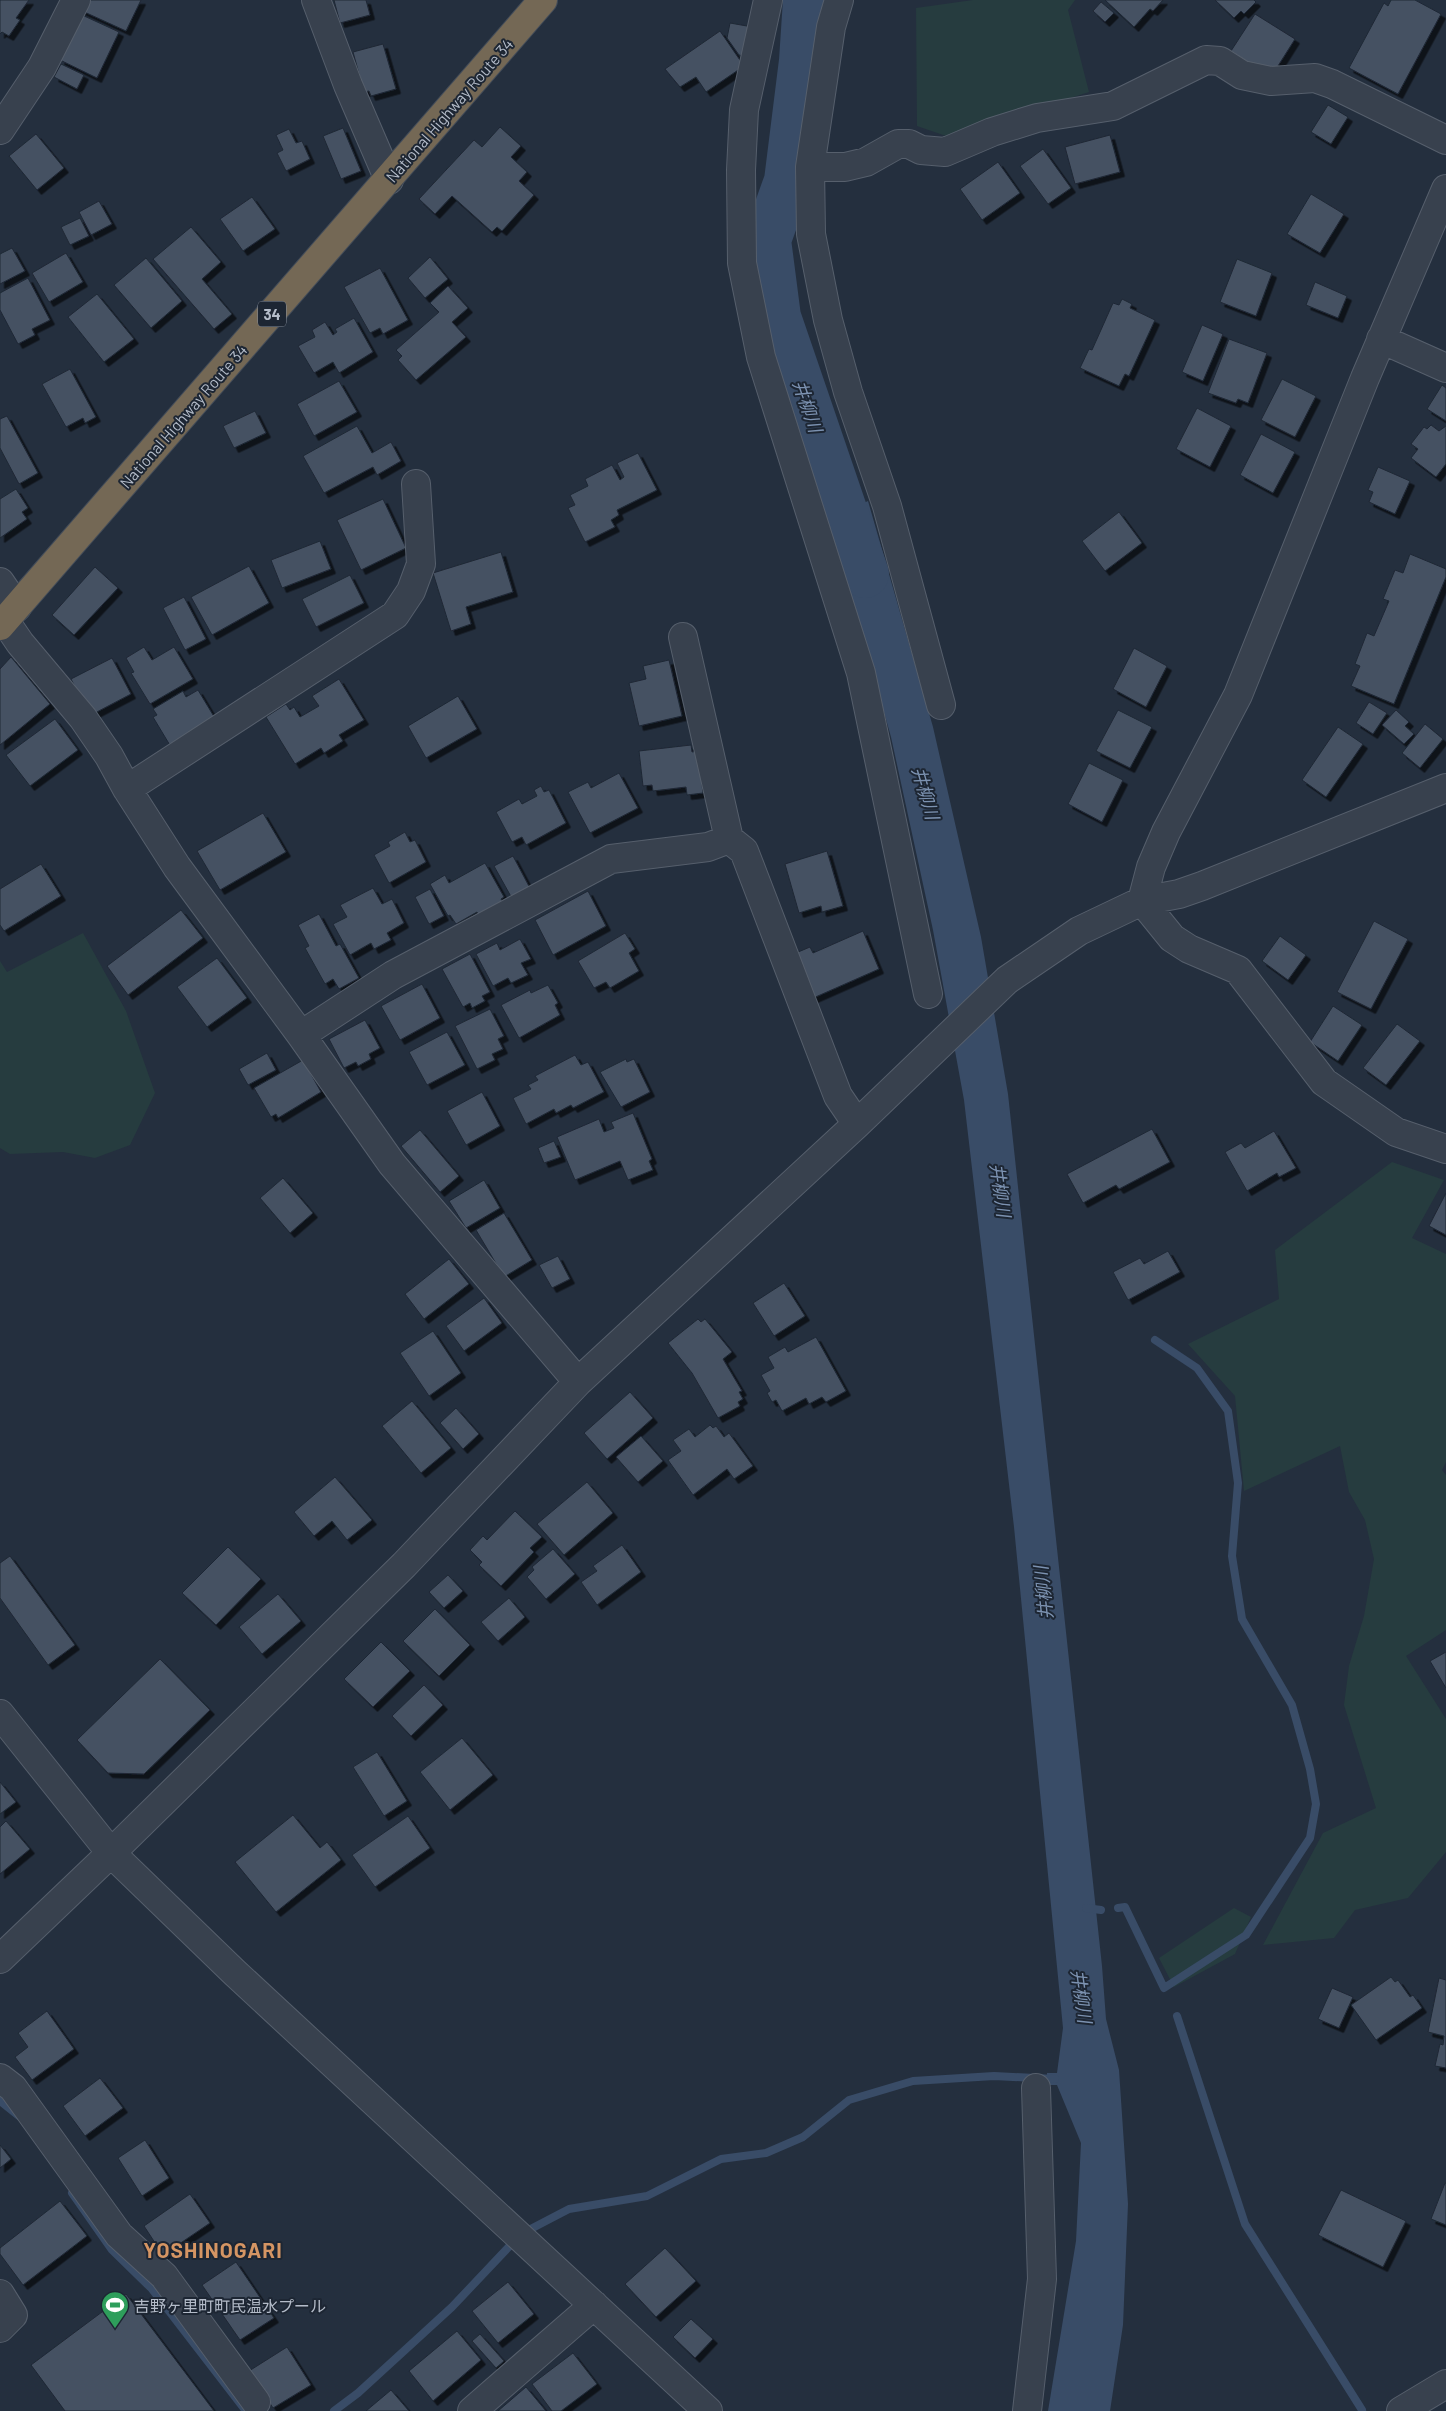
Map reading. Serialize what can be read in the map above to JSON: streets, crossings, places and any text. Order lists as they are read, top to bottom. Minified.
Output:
{"streets":{"highway":["National Highway Route 34","34"]},"districts":["YOSHINOGARI"],"water":["井柳川"],"places":{"sports":["吉野ヶ里町町民温水プール"]}}
